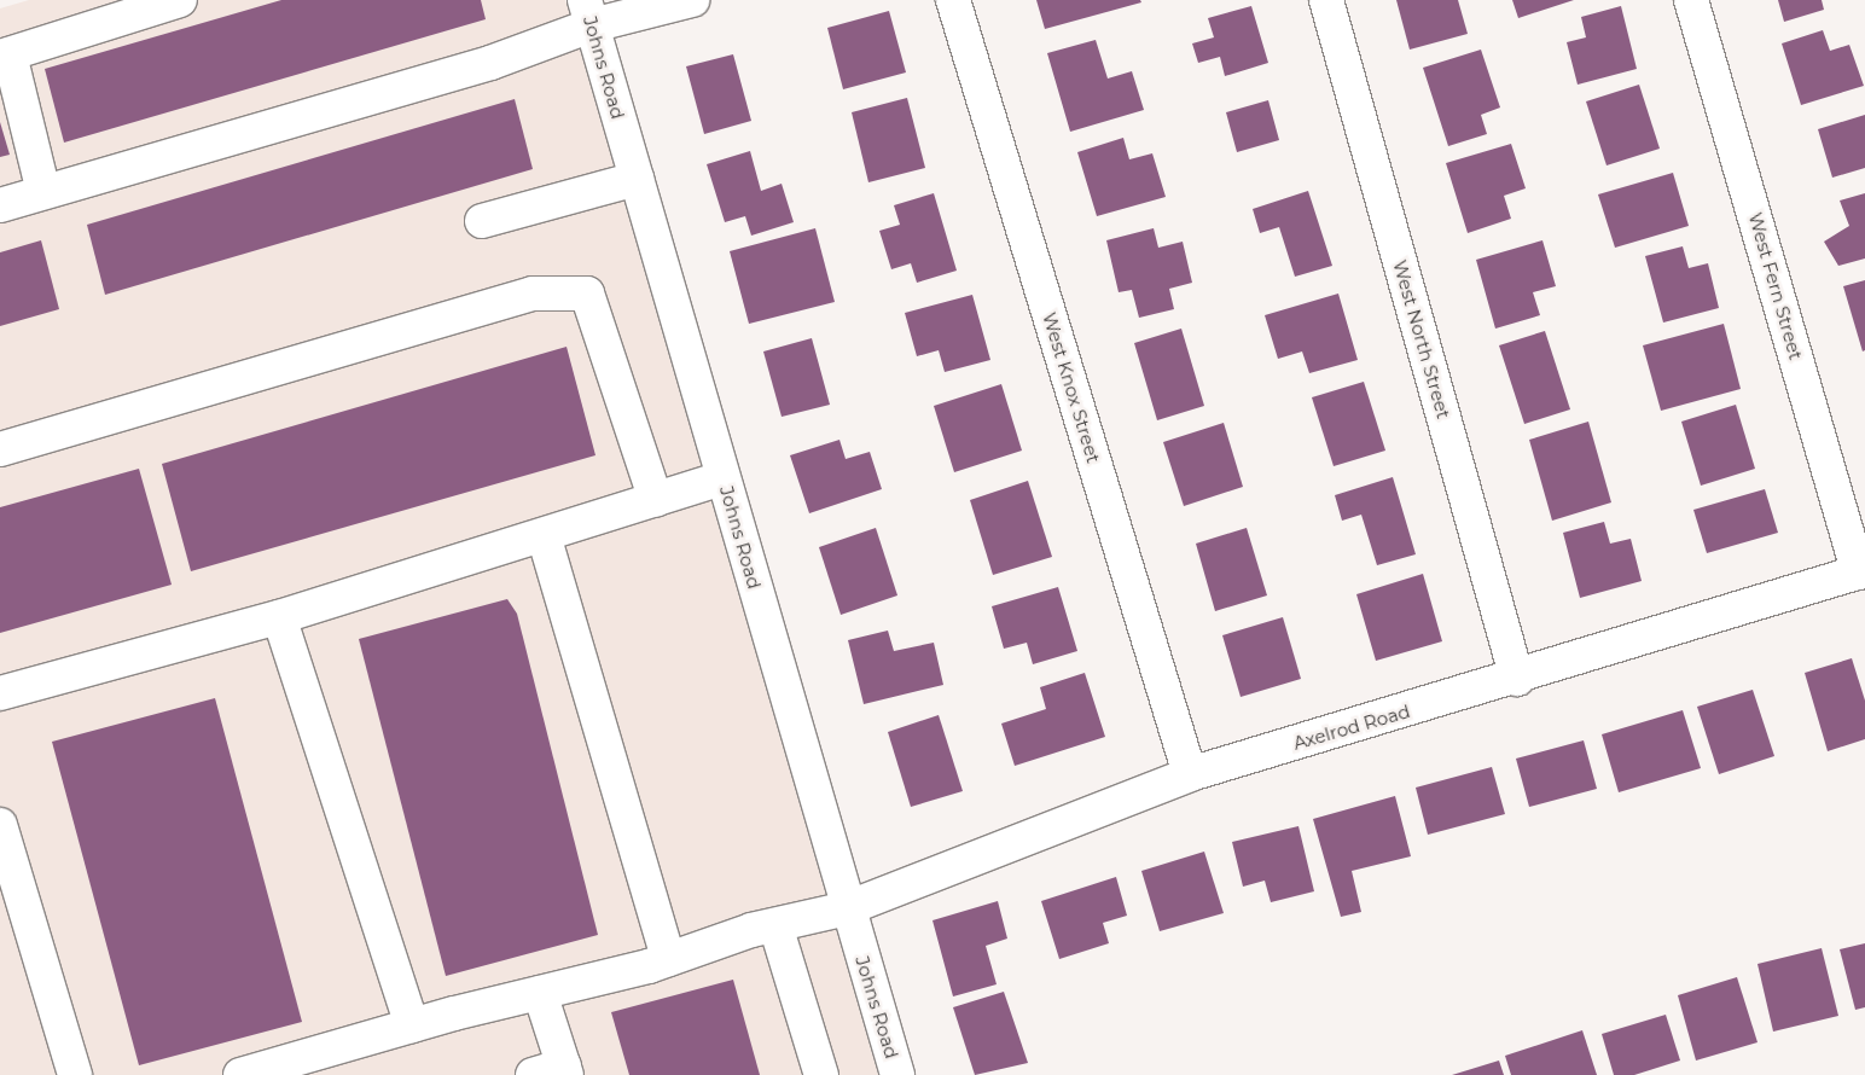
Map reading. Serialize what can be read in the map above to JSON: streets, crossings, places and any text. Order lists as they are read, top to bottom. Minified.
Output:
{"streets":{"street":["Johns Road","West Fern Street","West North Street","West Knox Street","Axelrod Road"]},"crossings":[["Johns Road","Axelrod Road"],["West Fern Street","Axelrod Road"],["West North Street","Axelrod Road"],["West Knox Street","Axelrod Road"]]}
